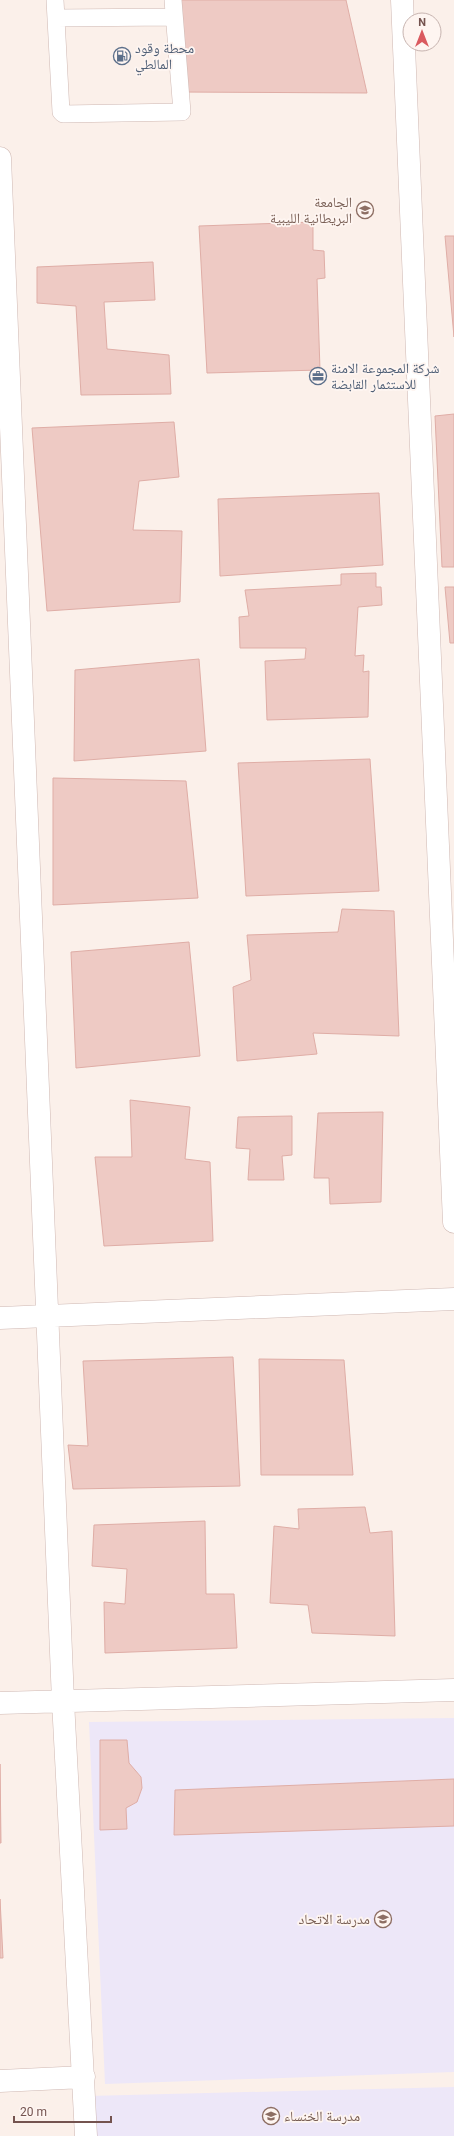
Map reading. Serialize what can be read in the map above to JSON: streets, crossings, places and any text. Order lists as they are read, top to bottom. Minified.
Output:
{"places":{"fuel station":["محطة وقود المالطي"],"school or university":["الجامعة البريطانية الليبية","مدرسة الاتحاد","مدرسة الخنساء"],"office":["شركة المجموعة الامنة للاستثمار القابضة"]},"scale_bar":"20 m","north":"top"}
